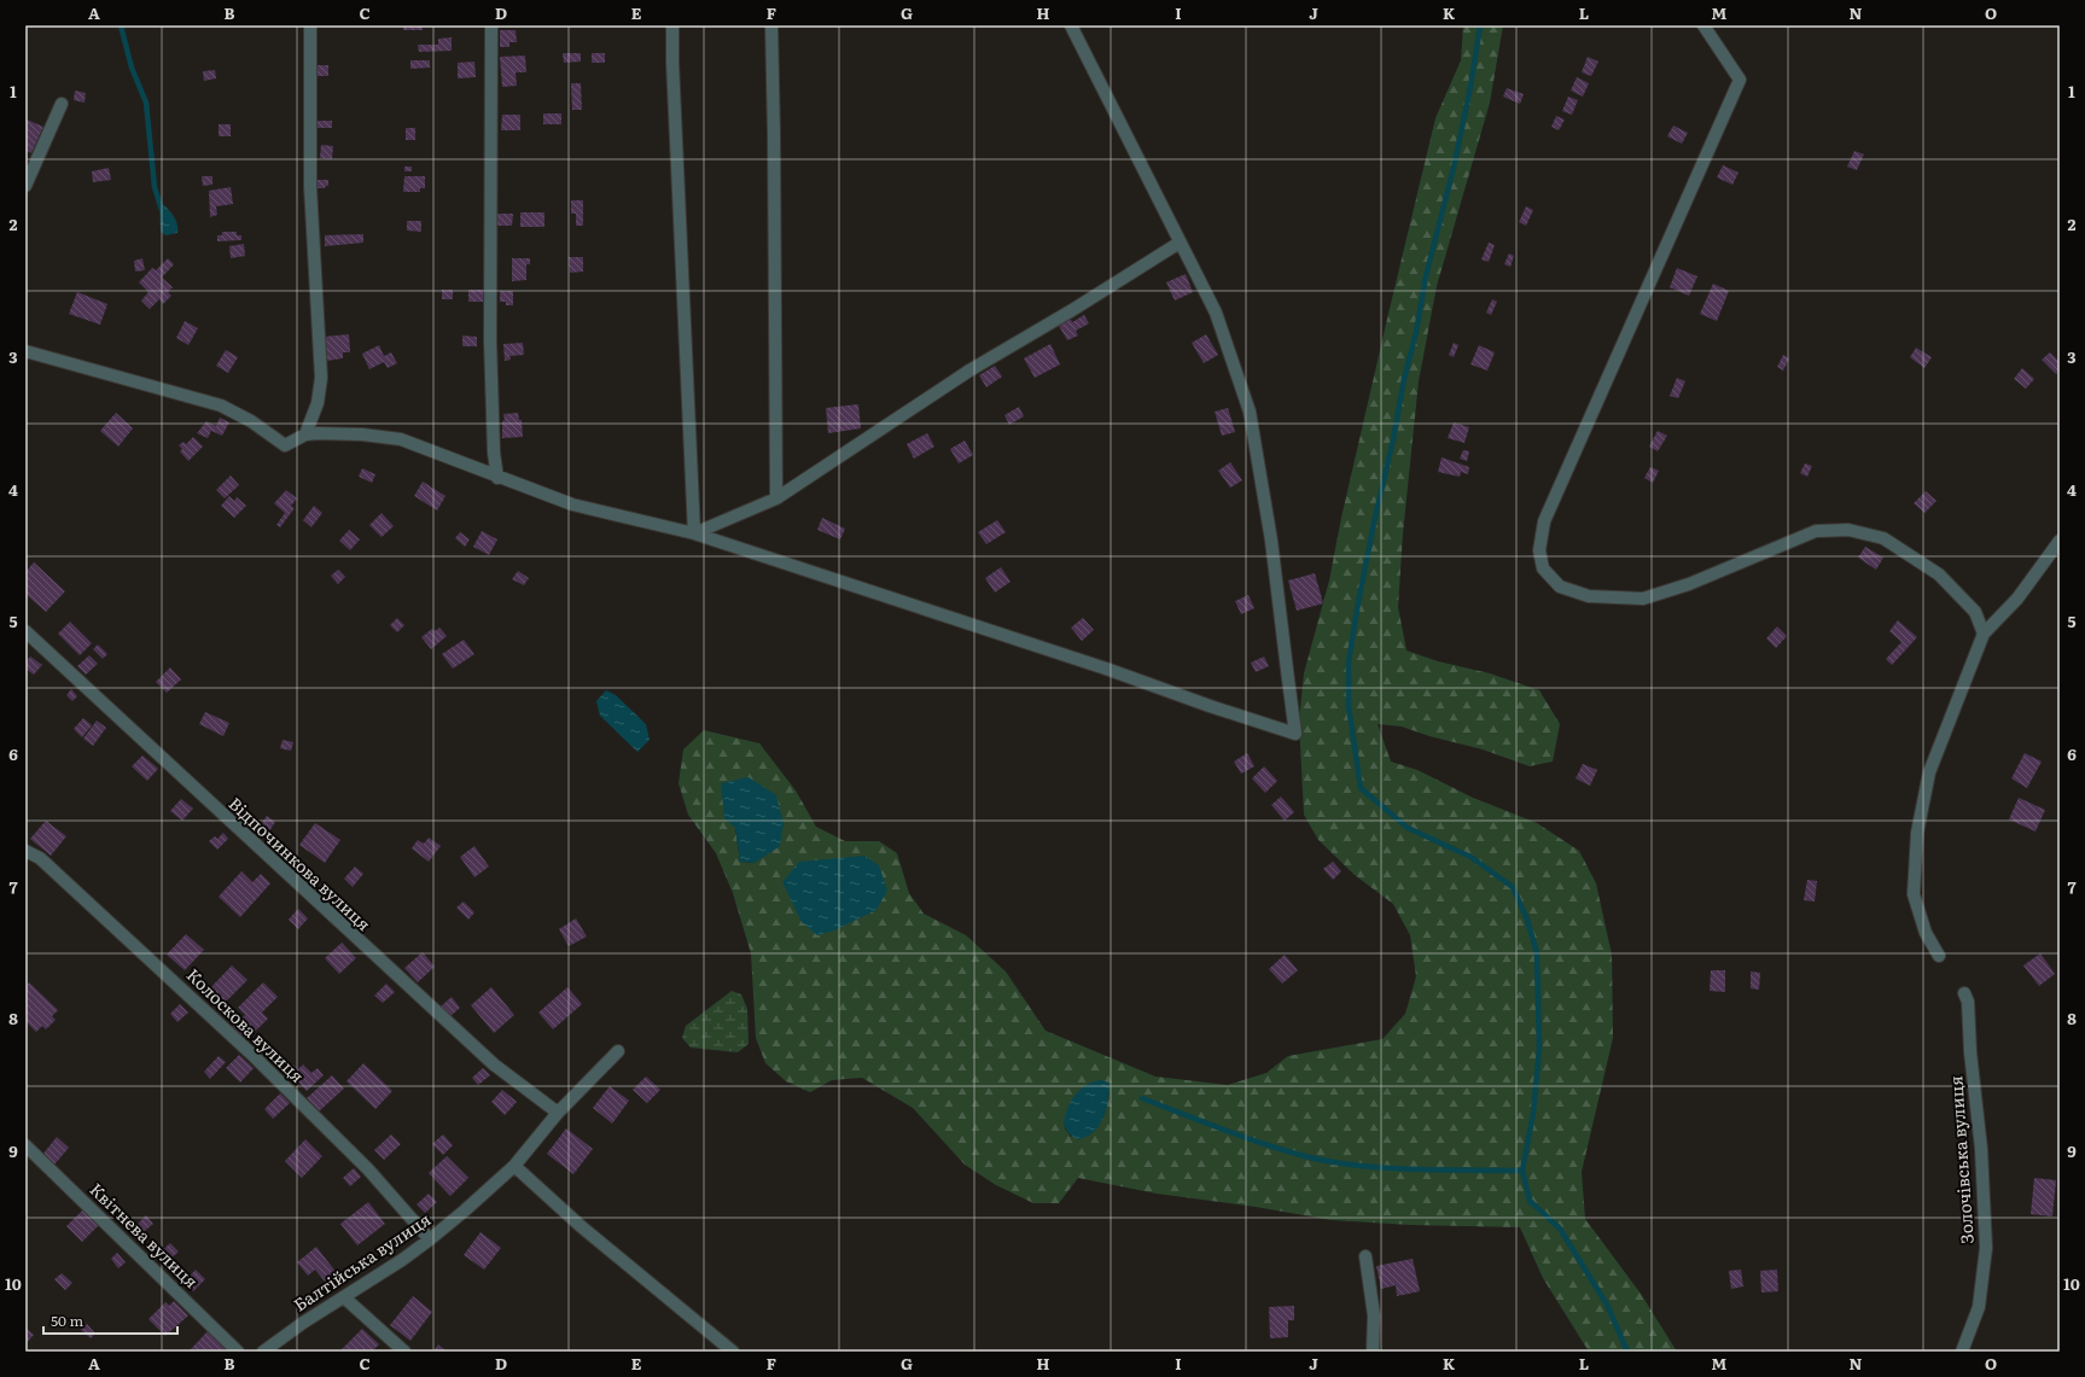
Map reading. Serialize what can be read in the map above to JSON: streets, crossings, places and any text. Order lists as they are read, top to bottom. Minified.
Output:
{"streets":{"street":["Відпочинкова вулиця","Колоскова вулиця","Золочівська вулиця","Квітнева вулиця","Балтійська вулиця"]},"crossings":[["Відпочинкова вулиця","Балтійська вулиця"],["Колоскова вулиця","Балтійська вулиця"]],"scale_bar":"50 m","grid":{"columns":["A","B","C","D","E","F","G","H","I","J","K","L","M","N","O"],"rows":["1","2","3","4","5","6","7","8","9","10"]}}
